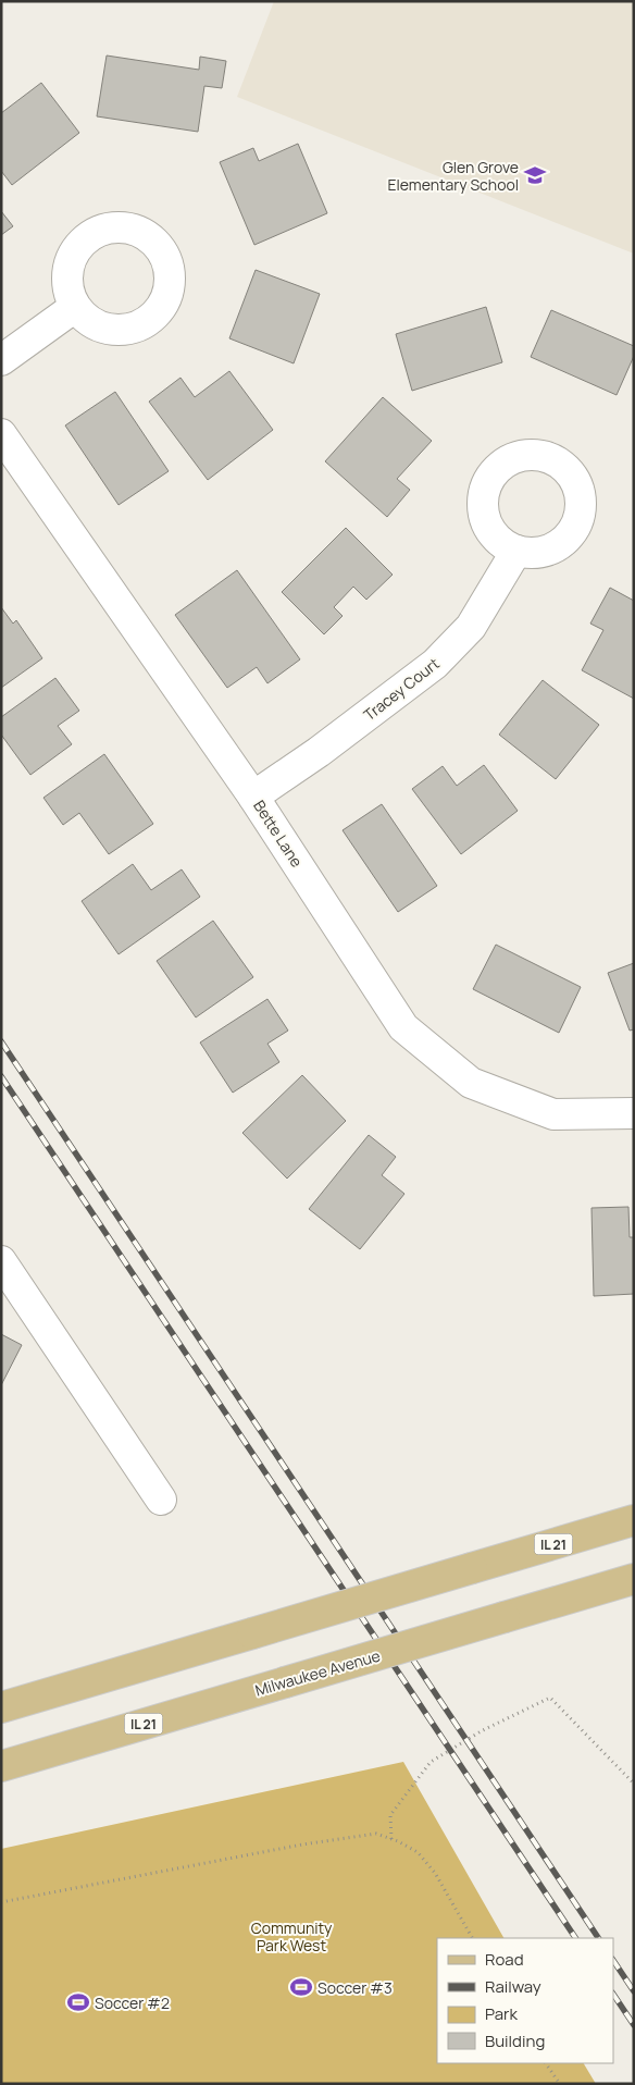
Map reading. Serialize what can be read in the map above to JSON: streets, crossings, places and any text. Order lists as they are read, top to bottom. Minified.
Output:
{"streets":{"main road":["IL 21","Milwaukee Avenue"],"street":["Tracey Court","Bette Lane"]},"crossings":[["Tracey Court","Bette Lane"]],"parks":["Community Park West"],"places":{"school or university":["Glen Grove Elementary School"],"sports":["Soccer #3","Soccer #2"]},"legend":["Road","Railway","Park","Building"]}
